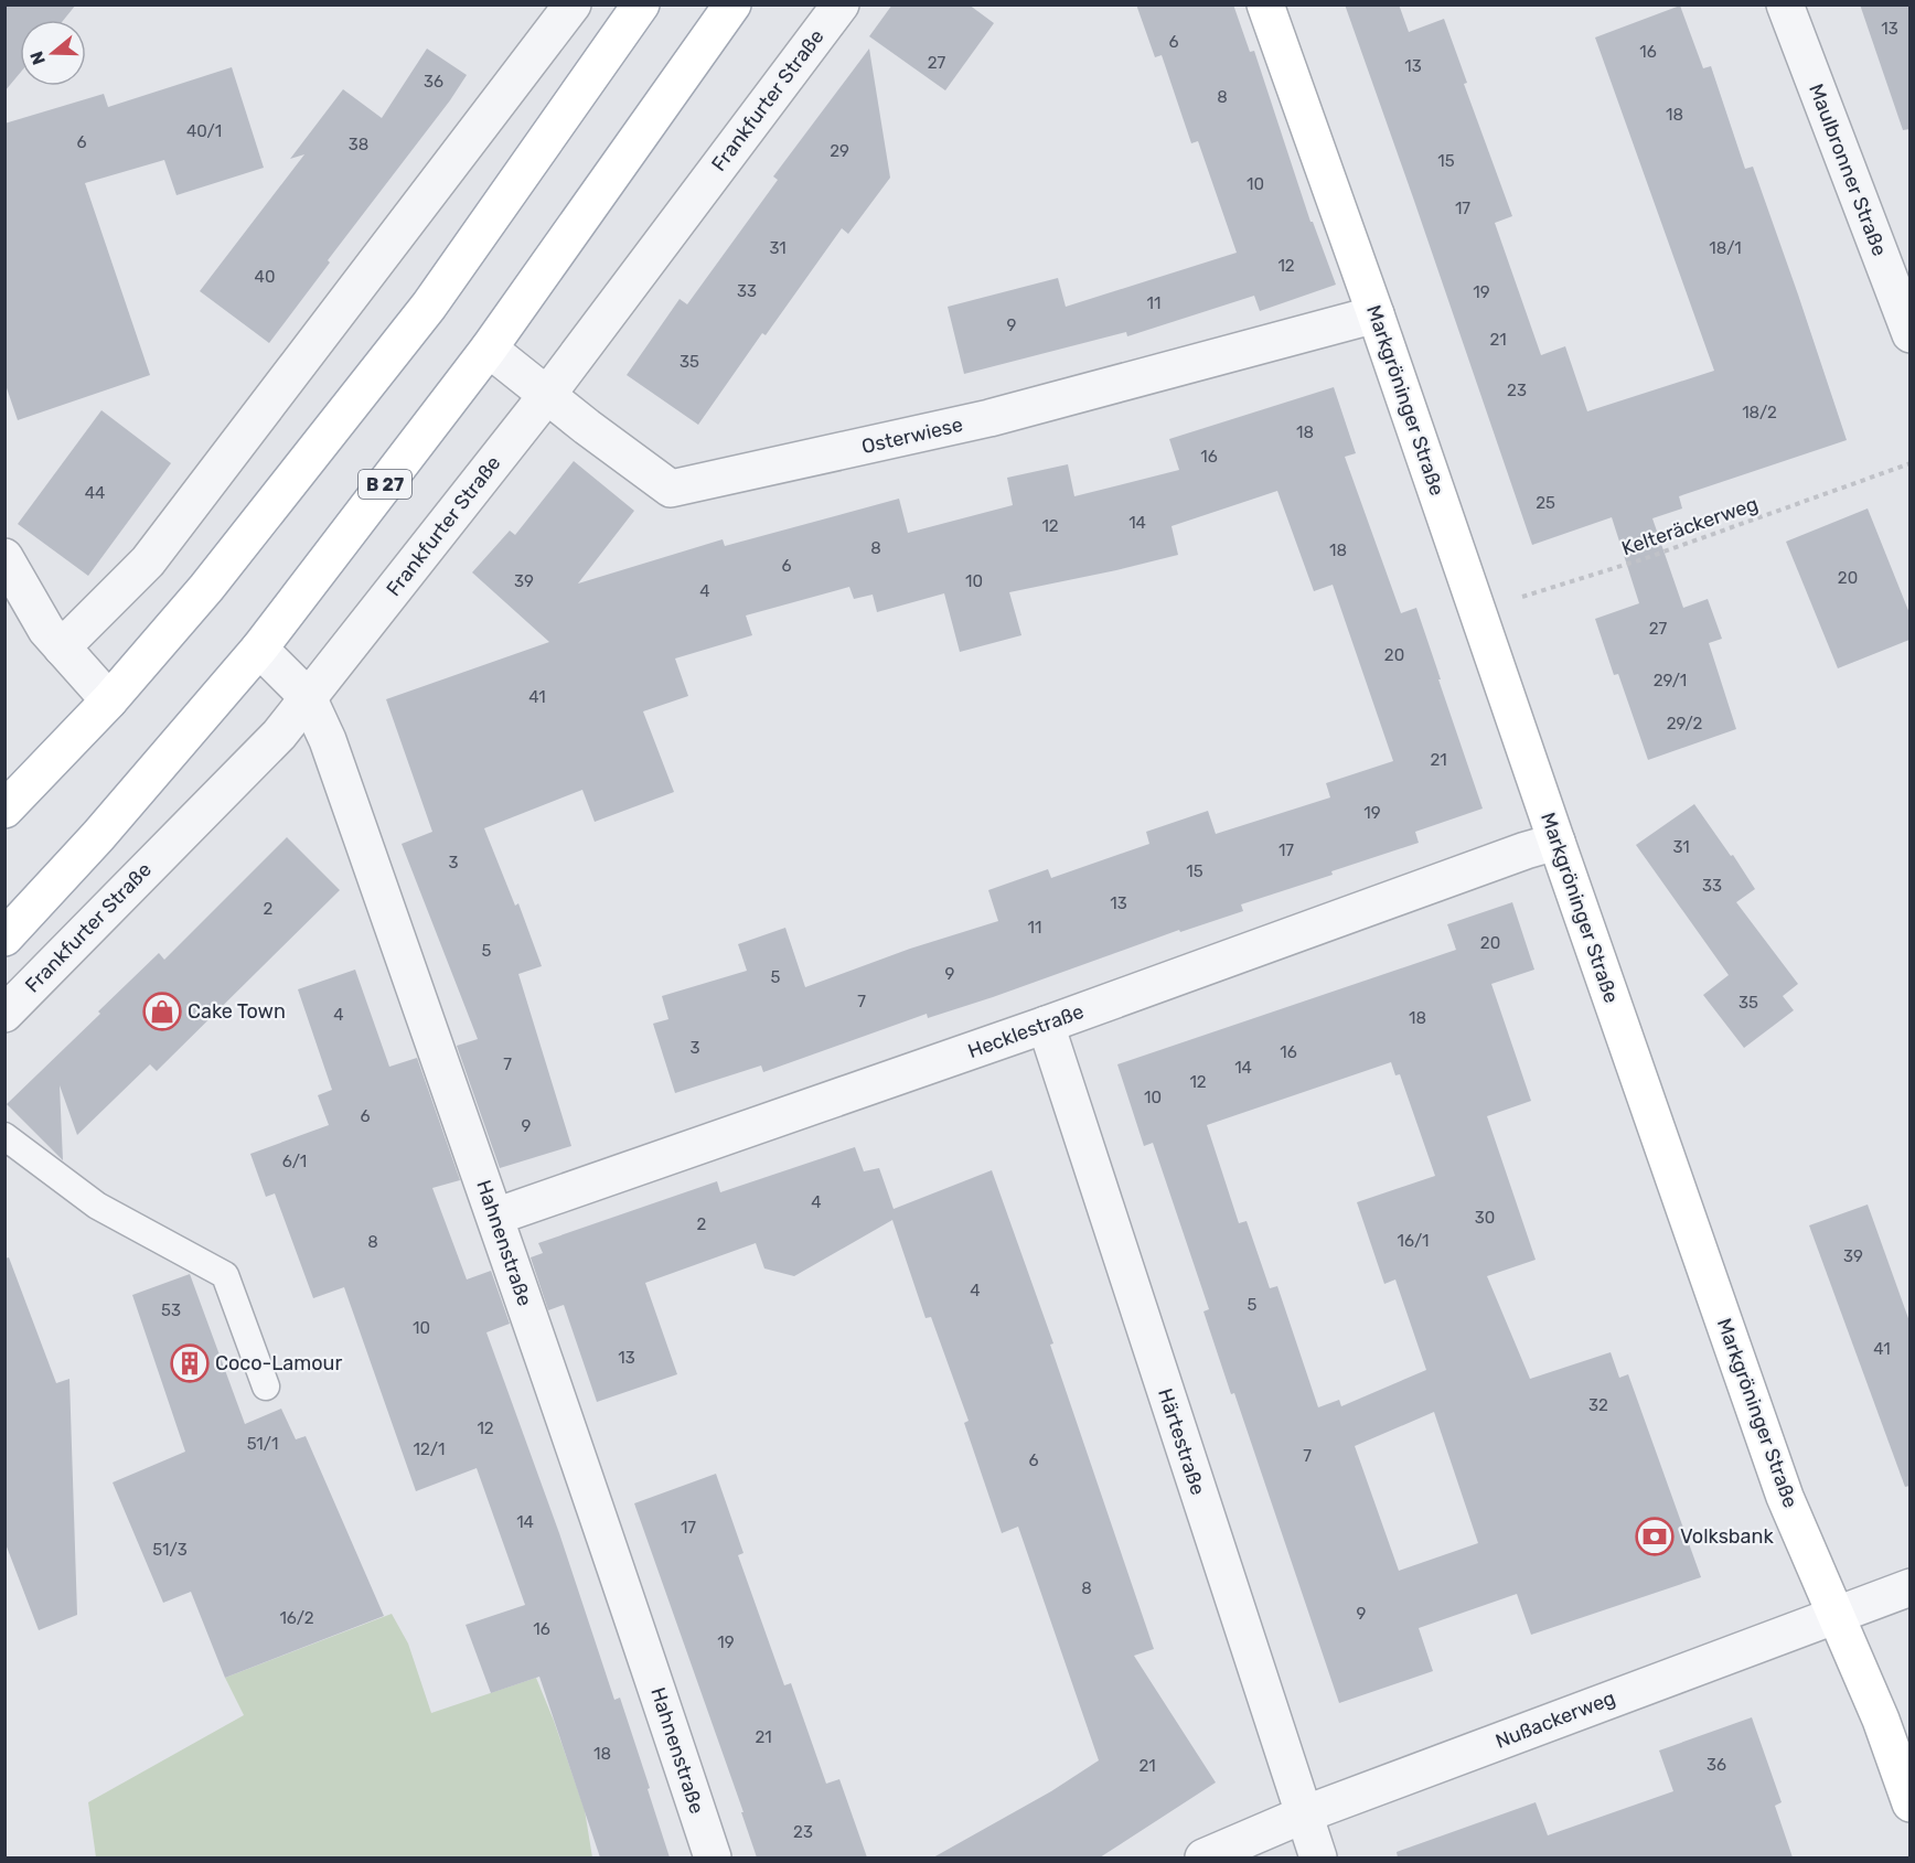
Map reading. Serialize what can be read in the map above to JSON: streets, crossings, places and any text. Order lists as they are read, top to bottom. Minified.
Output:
{"streets":{"main road":["Markgröninger Straße","B 27"],"street":["Frankfurter Straße","Maulbronner Straße","Osterwiese","Hecklestraße","Hahnenstraße","Härtestraße","Nußackerweg"],"path":["Kelteräckerweg"]},"crossings":[["Frankfurter Straße","Osterwiese"],["Frankfurter Straße","Hahnenstraße"],["Markgröninger Straße","Osterwiese"],["Markgröninger Straße","Kelteräckerweg"],["Markgröninger Straße","Hecklestraße"],["Markgröninger Straße","Nußackerweg"],["Osterwiese","B 27"],["B 27","Hahnenstraße"],["Hecklestraße","Hahnenstraße"],["Hecklestraße","Härtestraße"],["Härtestraße","Nußackerweg"]],"places":{"shop":["Cake Town"],"building":["Coco-Lamour"],"bank":["Volksbank"]},"house_numbers":["13","6","16","27","13","36","8","18","40/1","6","38","29","15","10","17","31","18/1","12","40","33","19","11","9","21","35","23","18/2","18","16","44","25","14","12","8","18","6","20","39","10","4","27","20","29/1","41","29/2","21","19","31","17","3","15","33","13","2","11","20","5","9","5","7","35","4","18","3","16","7","14","12","10","6","9","6/1","4","30","2","16/1","8","39","4","5","53","10","41","13","32","12","51/1","12/1","7","6","14","17","51/3","8","9","16/2","16","19","21","18","36","21","23"],"north":"left"}
